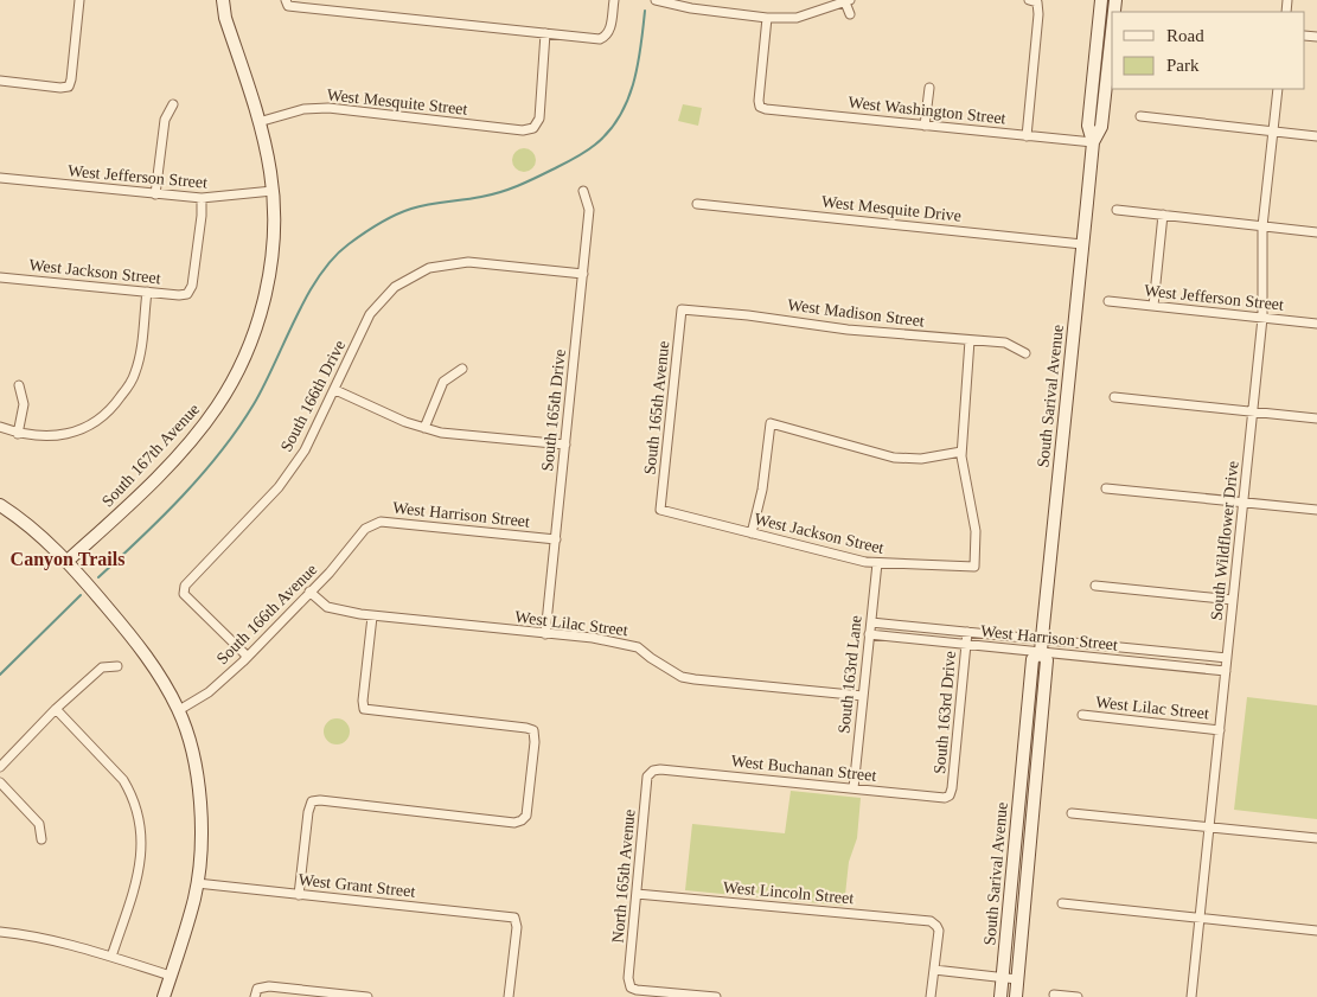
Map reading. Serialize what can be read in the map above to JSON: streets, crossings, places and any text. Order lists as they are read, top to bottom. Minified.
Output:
{"streets":{"main road":["South Sarival Avenue","South 167th Avenue"],"street":["West Mesquite Street","West Washington Street","West Jefferson Street","West Mesquite Drive","West Jackson Street","West Madison Street","South 166th Drive","South 165th Avenue","South 165th Drive","West Harrison Street","South Wildflower Drive","South 166th Avenue","West Lilac Street","South 163rd Lane","South 163rd Drive","West Buchanan Street","North 165th Avenue","West Grant Street","West Lincoln Street"]},"crossings":[["West Mesquite Street","South 167th Avenue"],["West Washington Street","South Sarival Avenue"],["West Jefferson Street","West Jackson Street"],["West Jefferson Street","South 167th Avenue"],["West Jefferson Street","South Wildflower Drive"],["West Mesquite Drive","South Sarival Avenue"],["West Jackson Street","South 165th Avenue"],["West Jackson Street","South 163rd Lane"],["West Madison Street","South 165th Avenue"],["South 166th Drive","South 165th Drive"],["South 166th Drive","South 166th Avenue"],["South Sarival Avenue","West Harrison Street"],["South 165th Drive","West Harrison Street"],["South 165th Drive","West Lilac Street"],["West Harrison Street","South Wildflower Drive"],["West Harrison Street","South 166th Avenue"],["West Harrison Street","South 163rd Lane"],["West Harrison Street","South 163rd Drive"],["South Wildflower Drive","West Lilac Street"],["South 166th Avenue","West Lilac Street"],["West Lilac Street","South 163rd Lane"],["South 163rd Lane","West Buchanan Street"],["South 163rd Drive","West Buchanan Street"],["West Buchanan Street","North 165th Avenue"],["North 165th Avenue","West Lincoln Street"]],"districts":["Canyon Trails"],"legend":["Road","Park"]}
